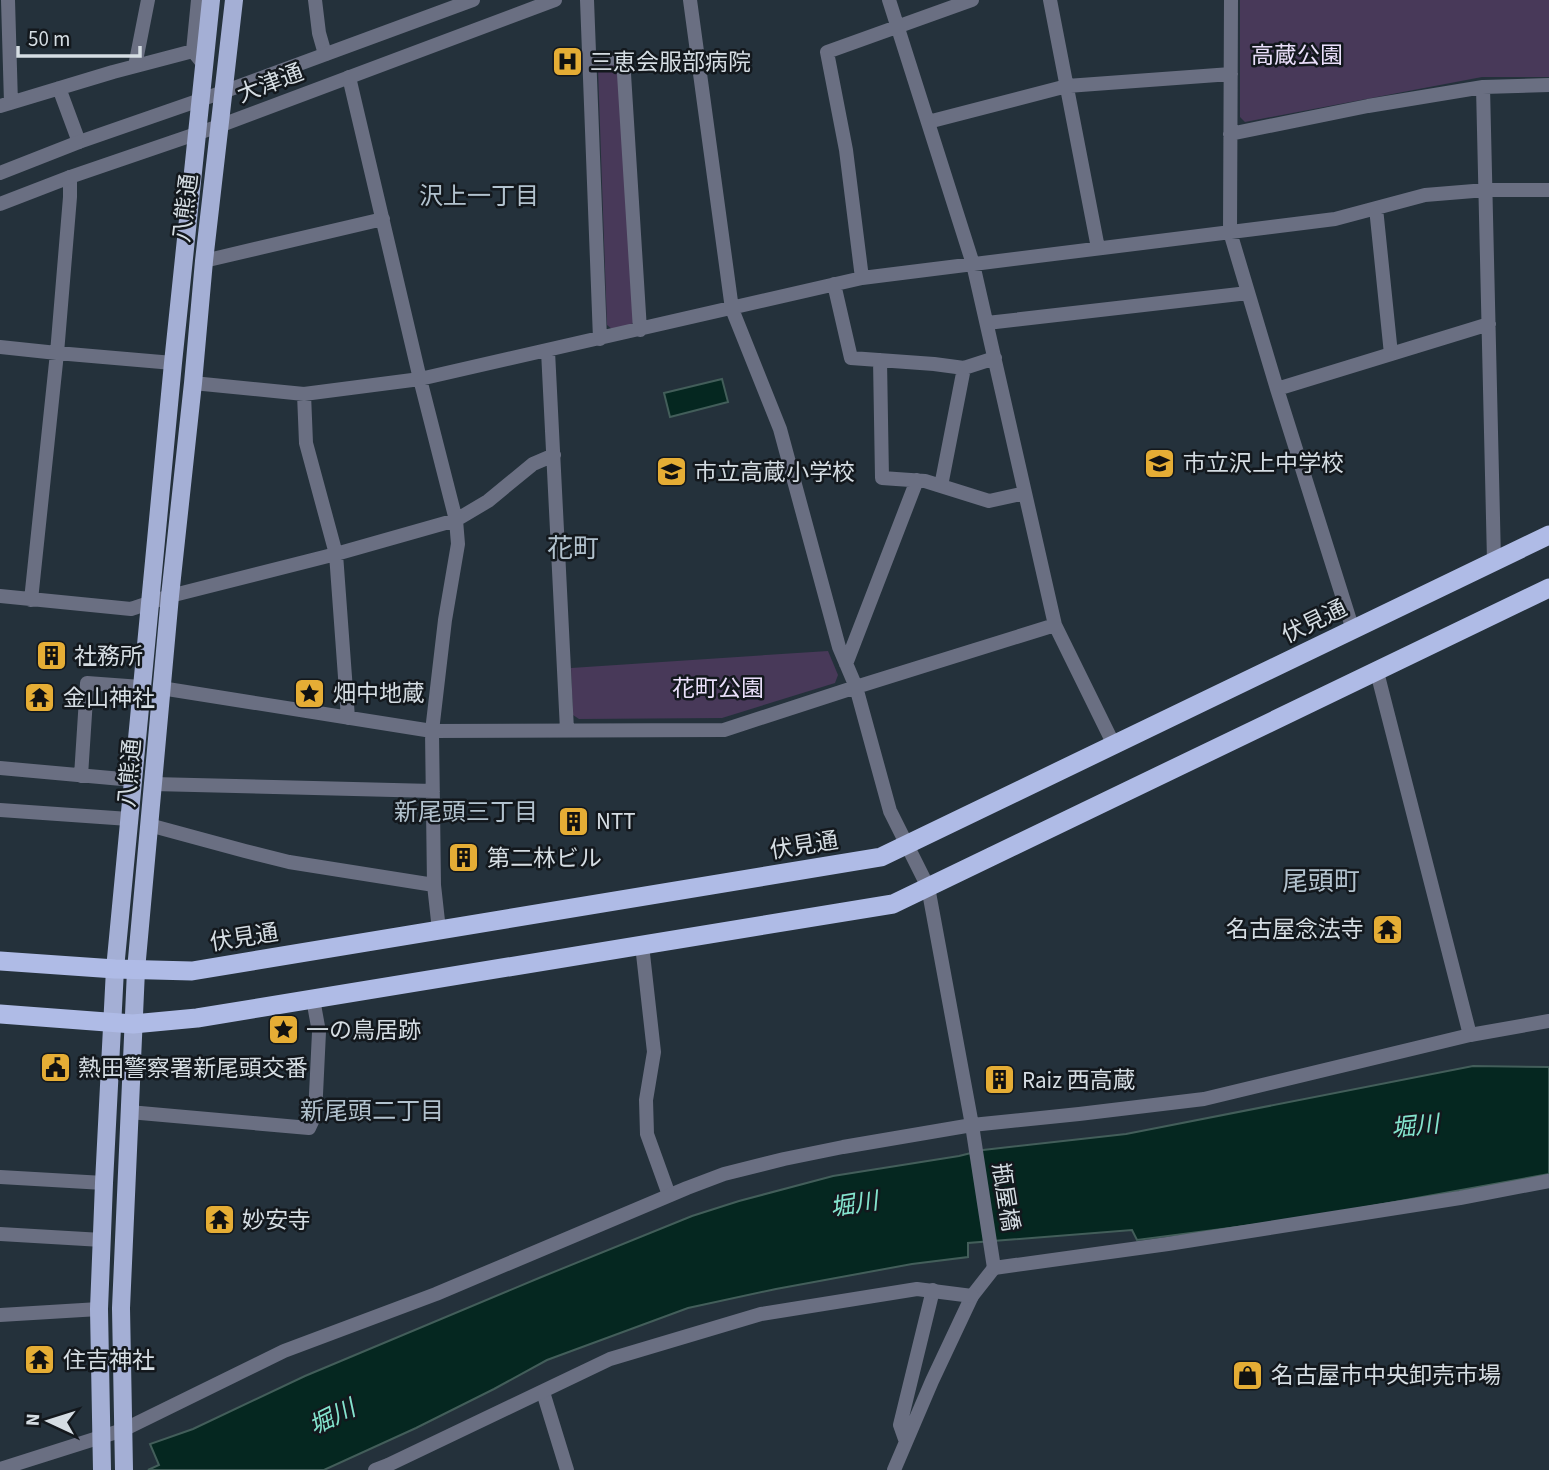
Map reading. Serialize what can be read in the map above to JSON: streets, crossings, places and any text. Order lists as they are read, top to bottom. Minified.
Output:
{"streets":{"highway":["伏見通"],"main road":["八熊通"],"street":["大津通","瓶屋橋"]},"crossings":[["大津通","八熊通"],["八熊通","伏見通"],["伏見通","瓶屋橋"]],"districts":["沢上一丁目","花町","新尾頭三丁目","尾頭町","新尾頭二丁目"],"water":["堀川"],"parks":["高蔵公園","花町公園"],"places":{"hospital":["三恵会服部病院"],"school or university":["市立沢上中学校","市立高蔵小学校"],"building":["社務所","NTT","第二林ビル","Raiz 西高蔵"],"place":["畑中地蔵","一の鳥居跡"],"temple":["金山神社","名古屋念法寺","妙安寺","住吉神社"],"public building":["熱田警察署新尾頭交番"],"shop":["名古屋市中央卸売市場"]},"scale_bar":"50 m","north":"left"}
